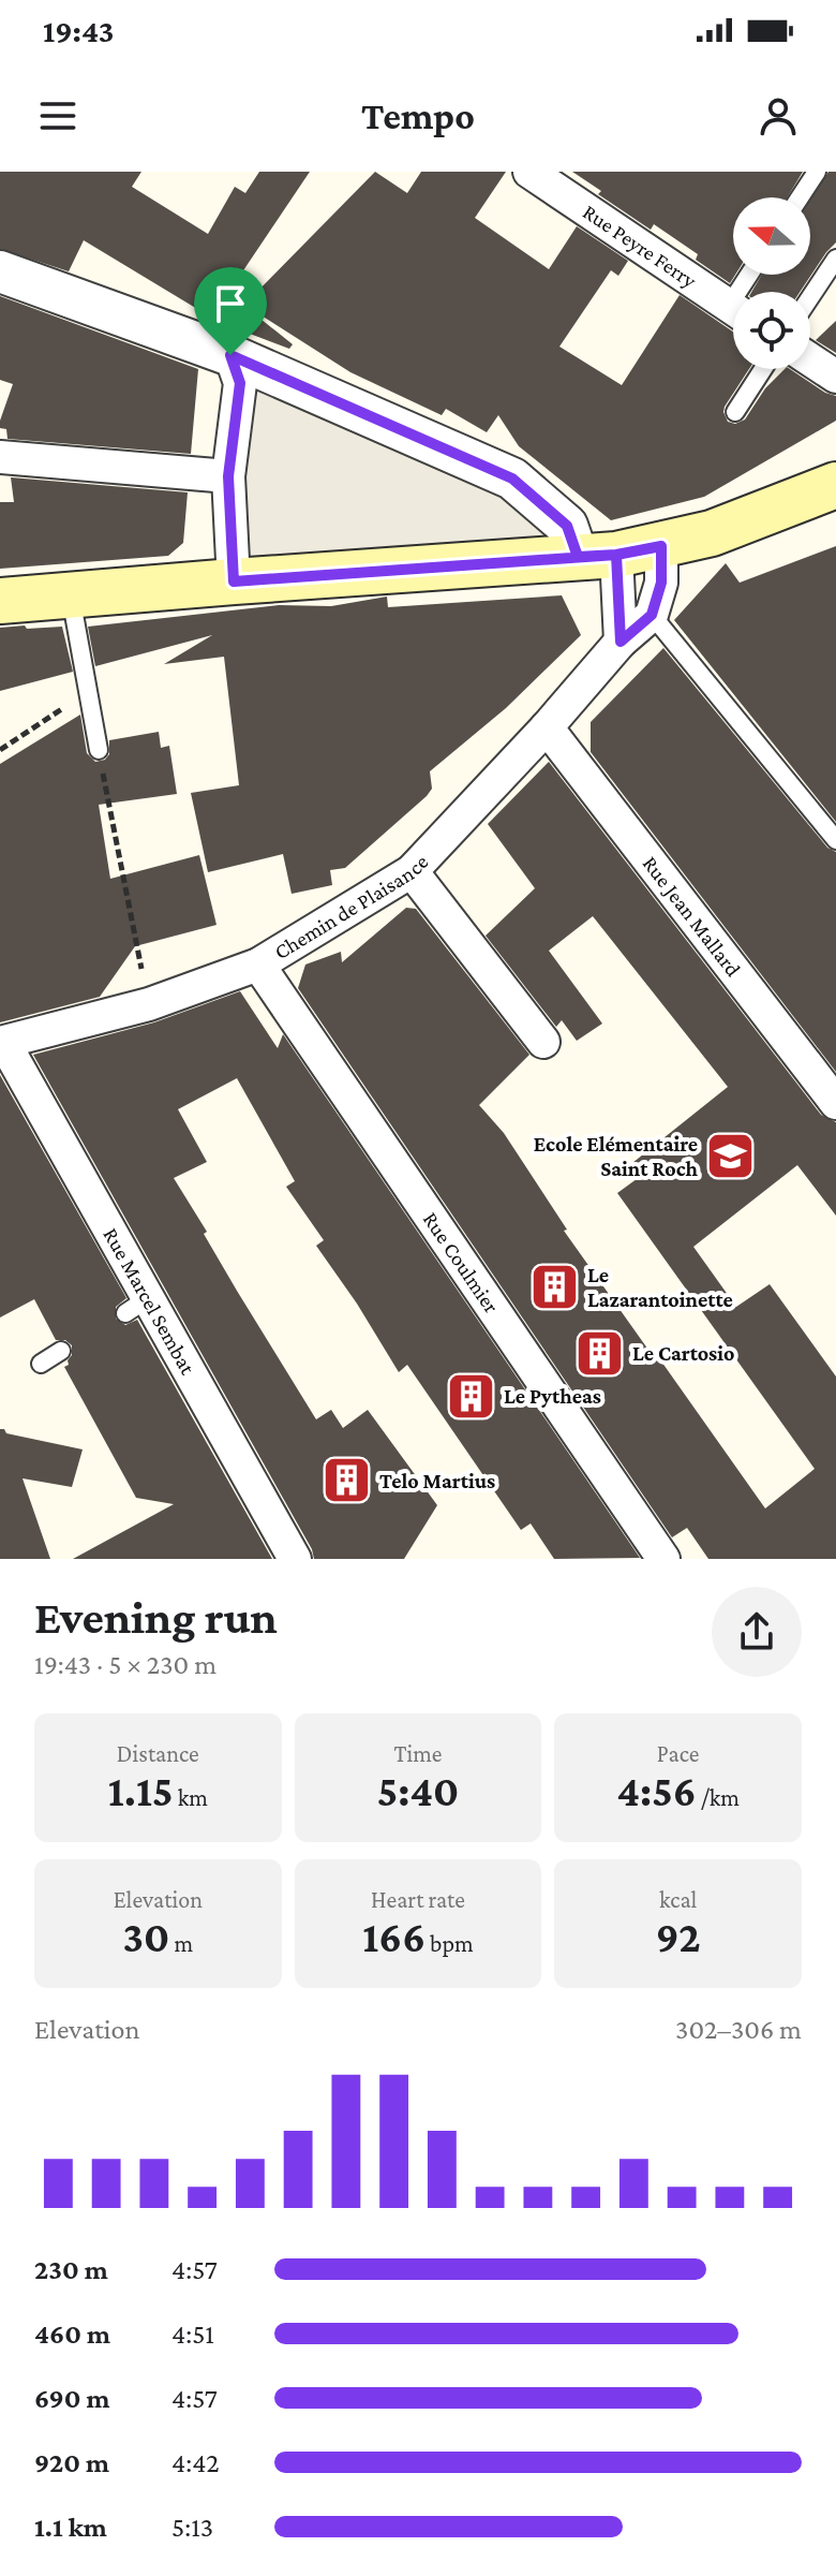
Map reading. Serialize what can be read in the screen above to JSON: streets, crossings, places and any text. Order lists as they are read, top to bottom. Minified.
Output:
{"streets":{"street":["Rue Peyre Ferry","Chemin de Plaisance","Rue Jean Mallard","Rue Coulmier","Rue Marcel Sembat"]},"crossings":[["Chemin de Plaisance","Rue Jean Mallard"],["Chemin de Plaisance","Rue Coulmier"],["Chemin de Plaisance","Rue Marcel Sembat"]],"places":{"school or university":["Ecole Elémentaire Saint Roch"],"building":["Le Lazarantoinette","Le Cartosio","Le Pytheas","Telo Martius"]},"north":"left","page":{"status":"19:43","header":"Tempo","heading":["Evening run","19:43 · 5 × 230 m"],"stats":[["Distance","1.15 km"],["Time","5:40"],["Pace","4:56 /km"],["Elevation","30 m"],["Heart rate","166 bpm"],["kcal","92"]],"chart":["Elevation","302–306 m"],"list":[{"name":"230 m","note":"4:57"},{"name":"460 m","note":"4:51"},{"name":"690 m","note":"4:57"},{"name":"920 m","note":"4:42"},{"name":"1.1 km","note":"5:13"}]}}
